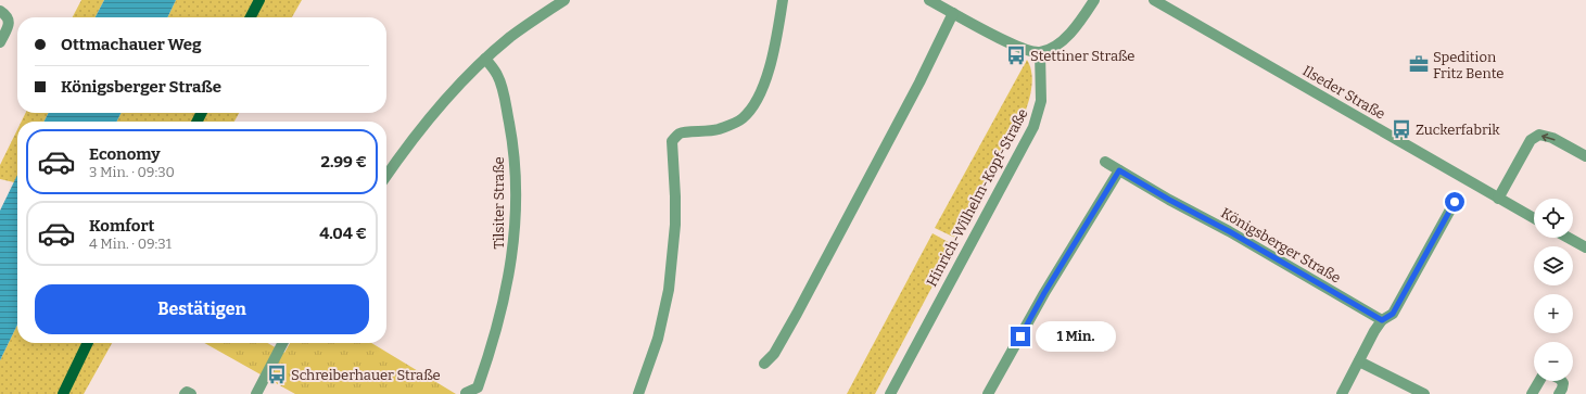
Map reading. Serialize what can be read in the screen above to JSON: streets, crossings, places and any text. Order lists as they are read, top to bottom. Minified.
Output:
{"streets":{"street":["Ilseder Straße","Hinrich-Wilhelm-Kopf-Straße","Tilsiter Straße","Königsberger Straße"]},"places":{"bus stop":["Stettiner Straße","Zuckerfabrik","Schreiberhauer Straße"],"office":["Spedition Fritz Bente"]},"page":{"banner":["Ottmachauer Weg","Königsberger Straße"],"list":[{"name":"Economy","note":"3 Min. · 09:30","value":"2.99 €"},{"name":"Komfort","note":"4 Min. · 09:31","value":"4.04 €"}],"map_buttons":["+","−"],"buttons":"Bestätigen","bubble":"1 Min."}}
